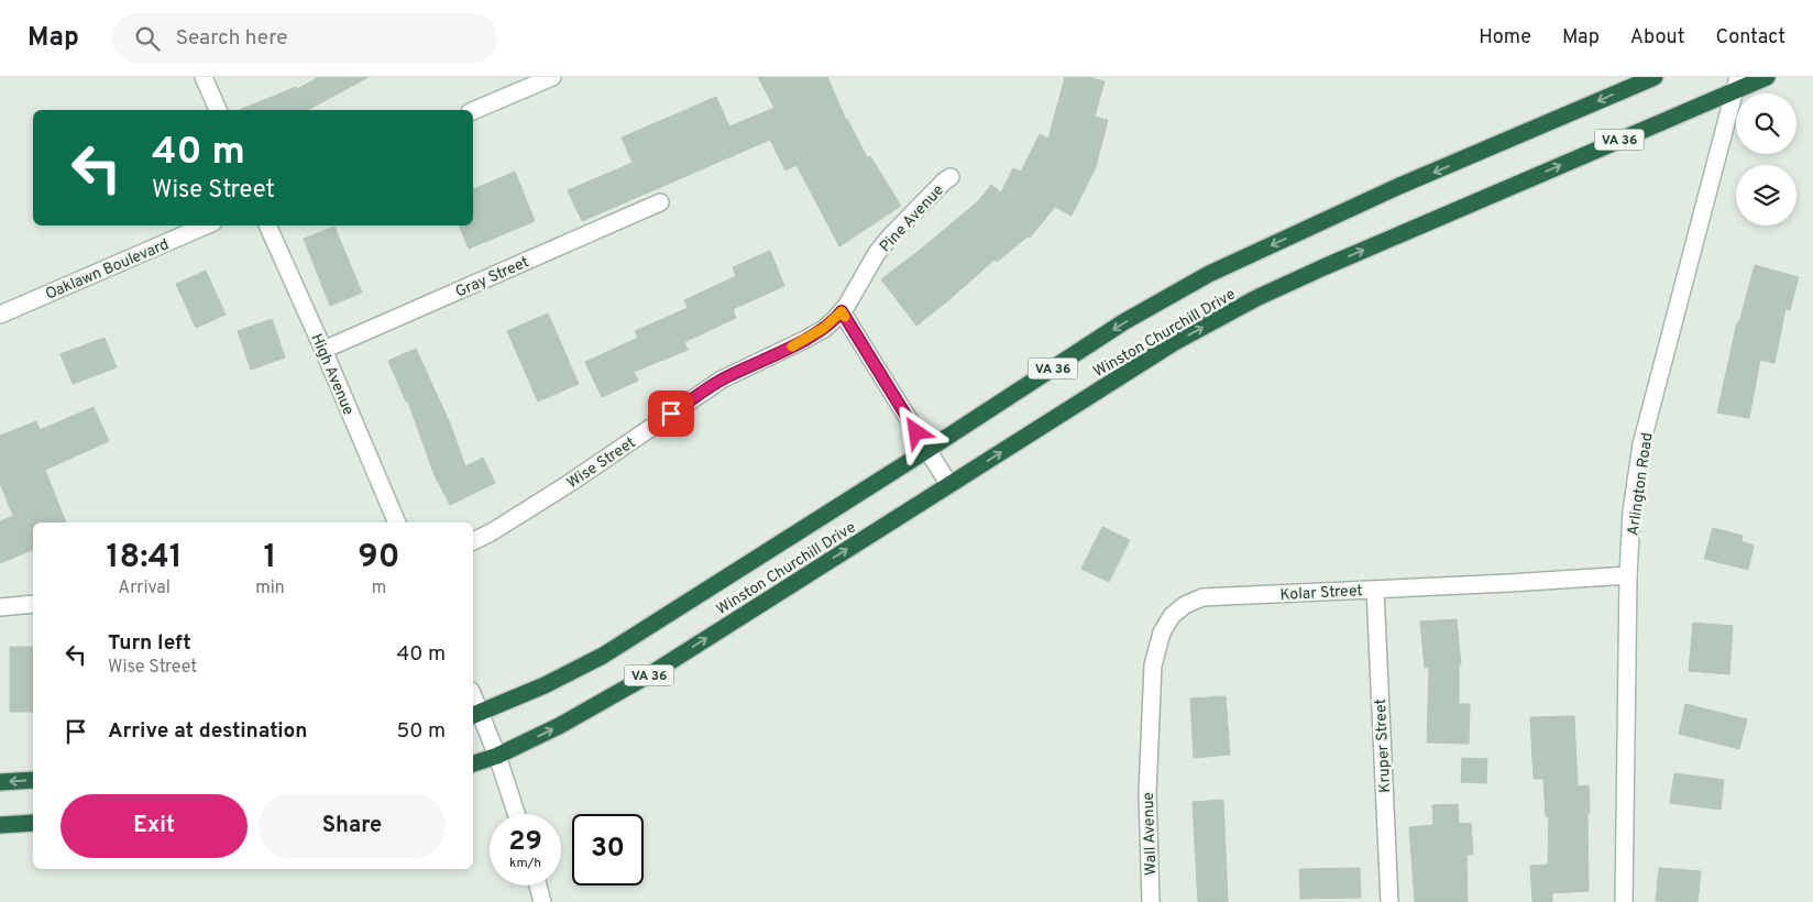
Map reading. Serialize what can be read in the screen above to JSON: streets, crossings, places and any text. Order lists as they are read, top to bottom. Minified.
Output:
{"streets":{"highway":["VA 36","Winston Churchill Drive"],"street":["Pine Avenue","Oaklawn Boulevard","Gray Street","High Avenue","Wise Street","Arlington Road","Kolar Street","Kruper Street","Wall Avenue"]},"crossings":[["Pine Avenue","Wise Street"],["Gray Street","High Avenue"],["Winston Churchill Drive","Arlington Road"],["Arlington Road","Kolar Street"],["Kolar Street","Kruper Street"],["Kolar Street","Wall Avenue"]],"page":{"header":"Map","search":"Search here","nav":["Home","Map","About","Contact"],"turn":["40 m","Wise Street"],"eta":["18:41","Arrival","1","min","90","m"],"list":[{"name":"Turn left","note":"Wise Street","value":"40 m"},{"name":"Arrive at destination","value":"50 m"}],"buttons":["Exit","Share"],"speed":"29 km/h","limit":"30"}}
